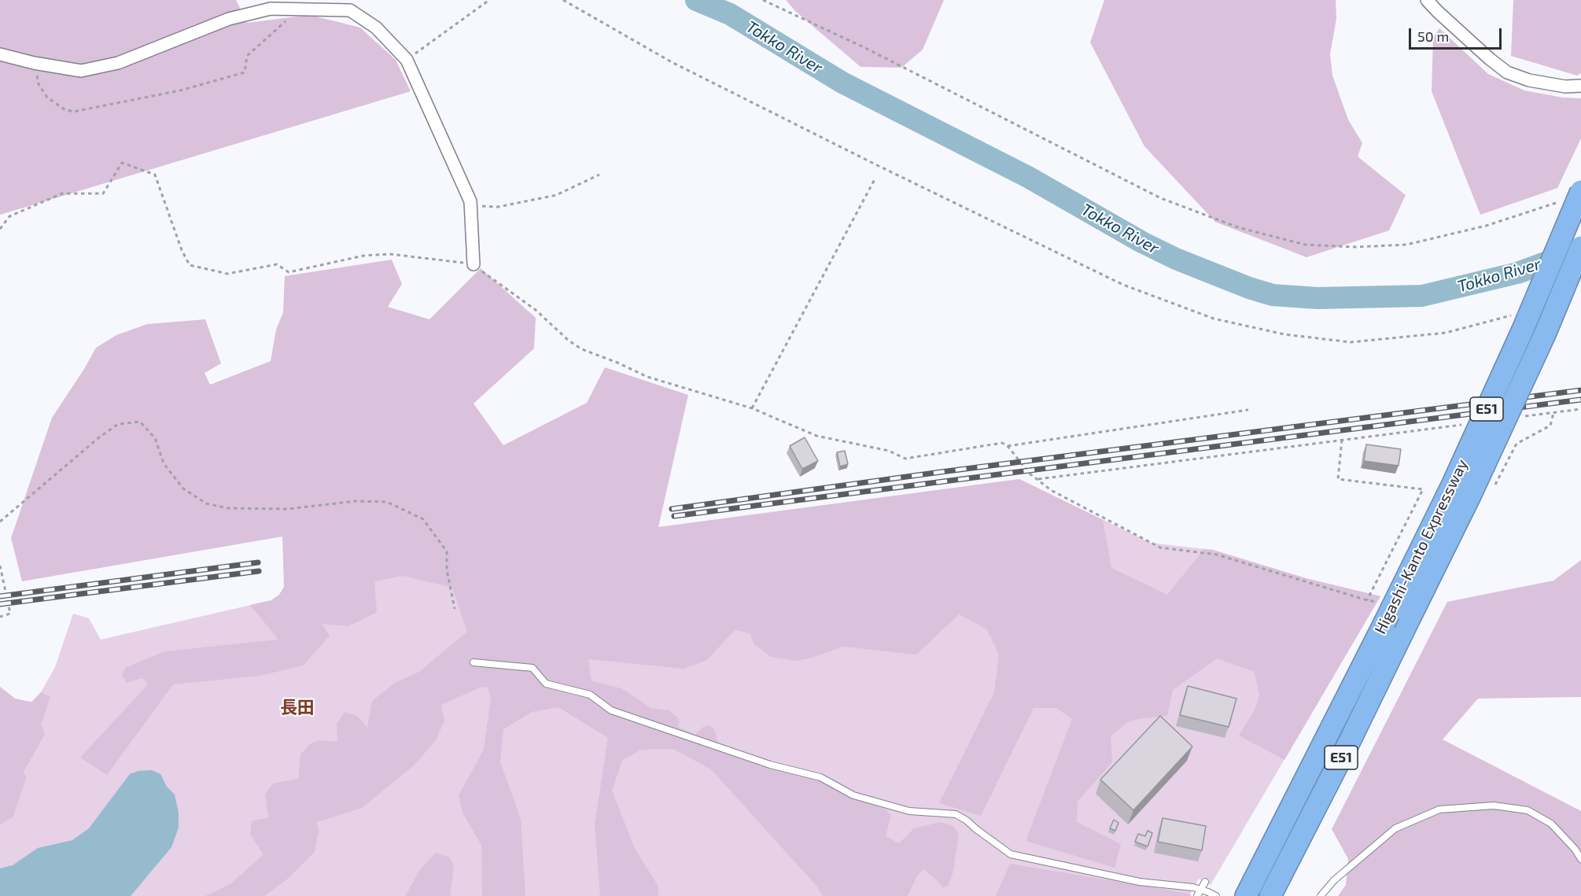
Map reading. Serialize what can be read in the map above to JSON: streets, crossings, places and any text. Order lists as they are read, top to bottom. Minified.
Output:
{"streets":{"highway":["E51","Higashi-Kanto Expressway"]},"districts":["長田"],"water":["Tokko River"],"scale_bar":"50 m"}
